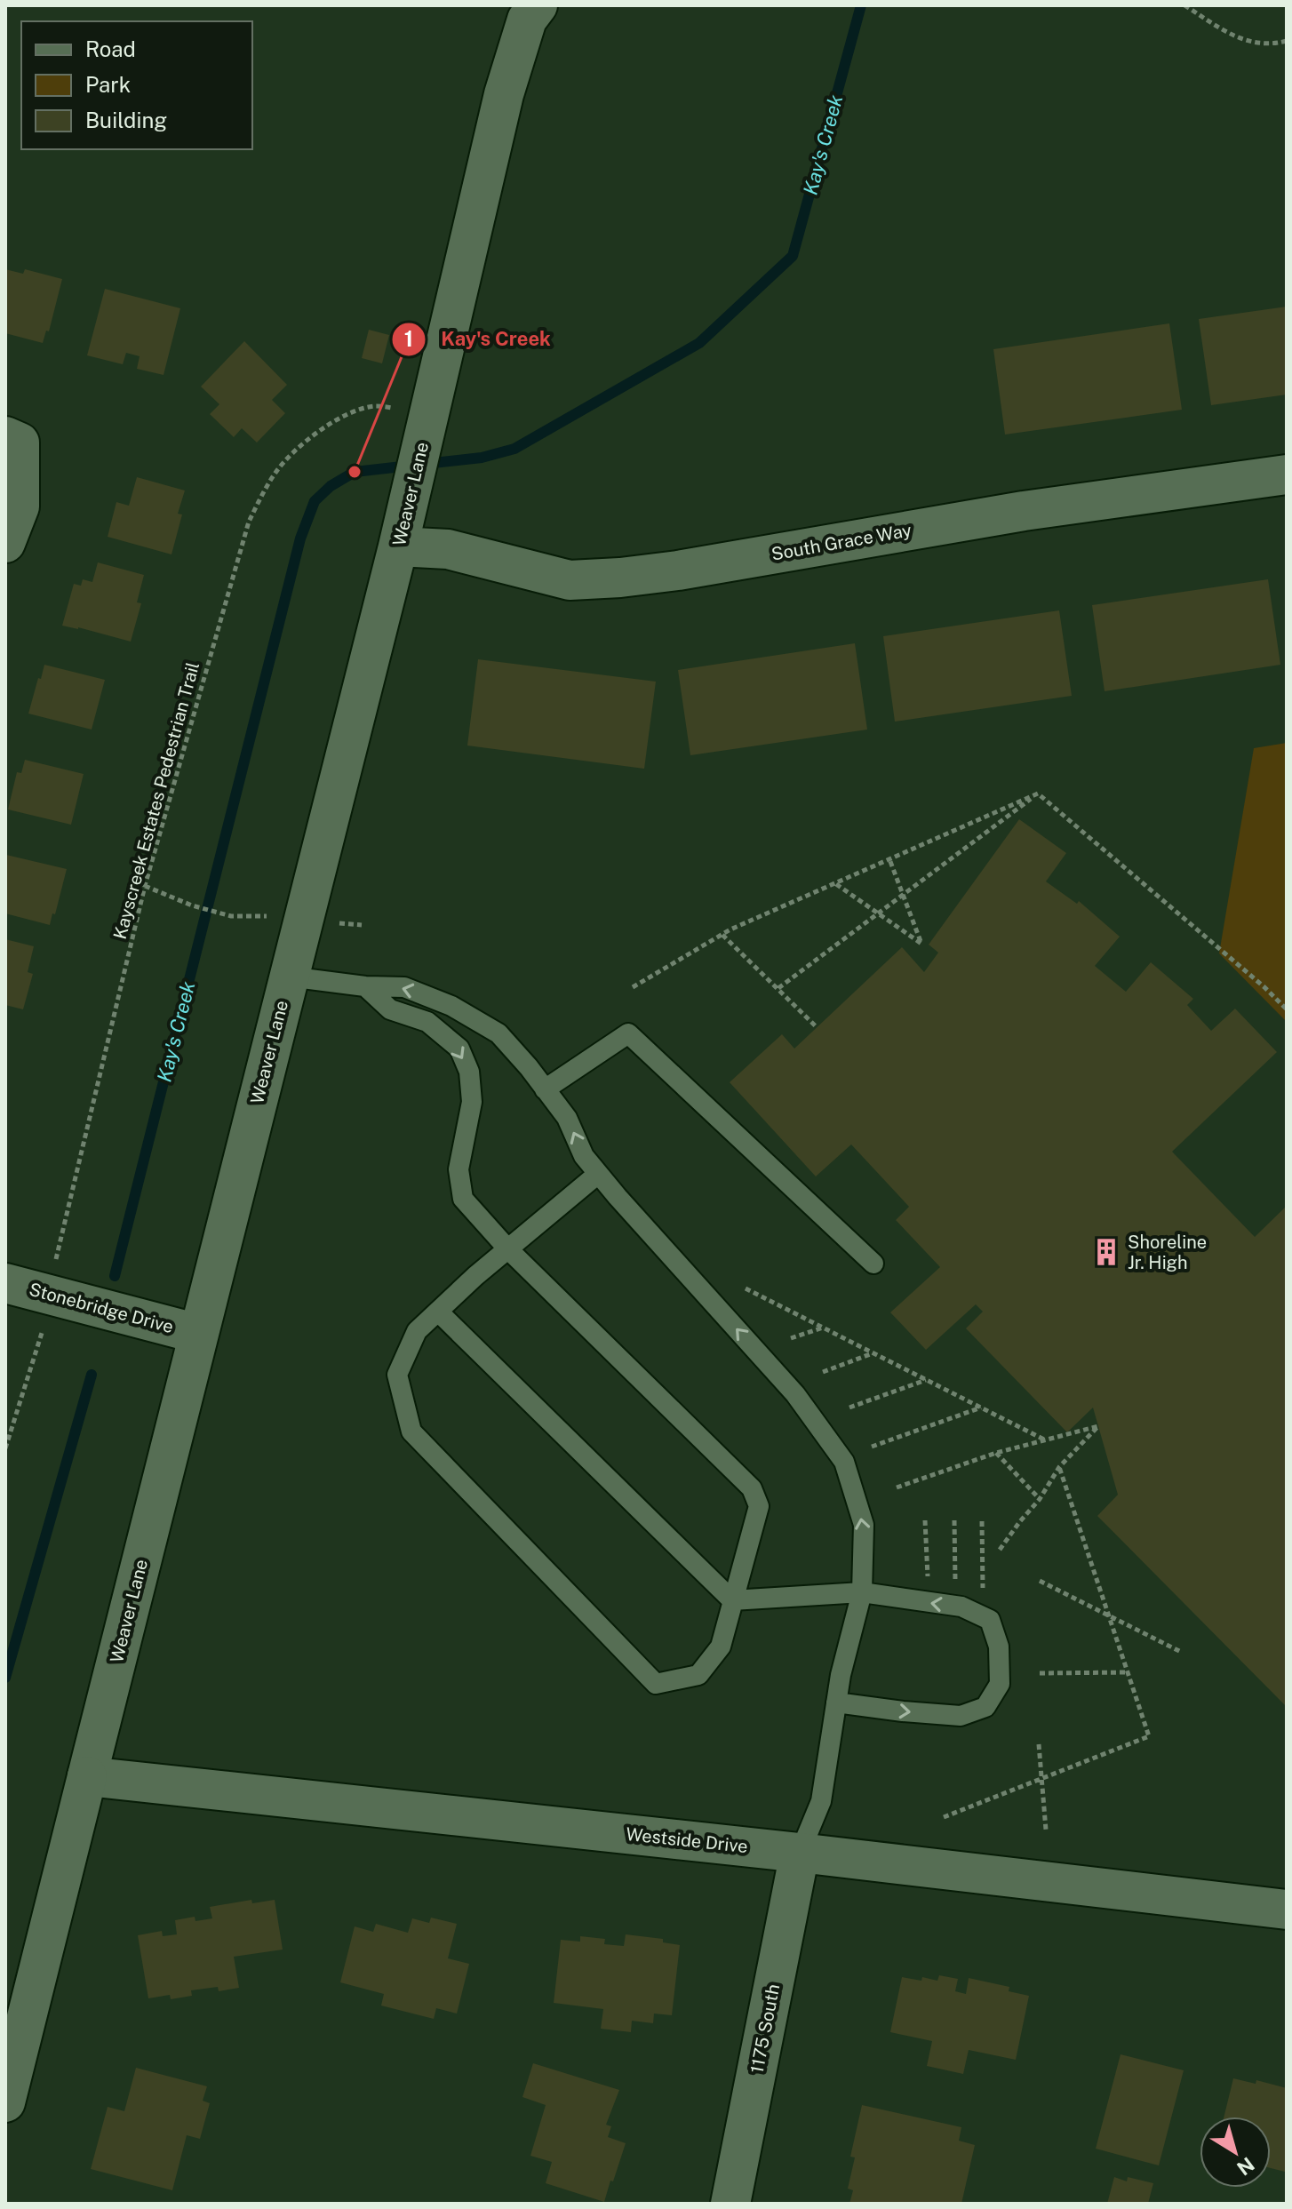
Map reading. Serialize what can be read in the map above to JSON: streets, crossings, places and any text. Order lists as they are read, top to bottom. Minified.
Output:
{"streets":{"street":["Weaver Lane","South Grace Way","Stonebridge Drive","Westside Drive","1175 South"],"path":["Kayscreek Estates Pedestrian Trail"]},"crossings":[["Weaver Lane","South Grace Way"],["Weaver Lane","Stonebridge Drive"],["Weaver Lane","Westside Drive"],["Westside Drive","1175 South"]],"water":["Kay's Creek"],"places":{"other":["Kay's Creek"],"building":["Shoreline Jr. High"]},"legend":["Road","Park","Building"],"north":"bottom right"}
